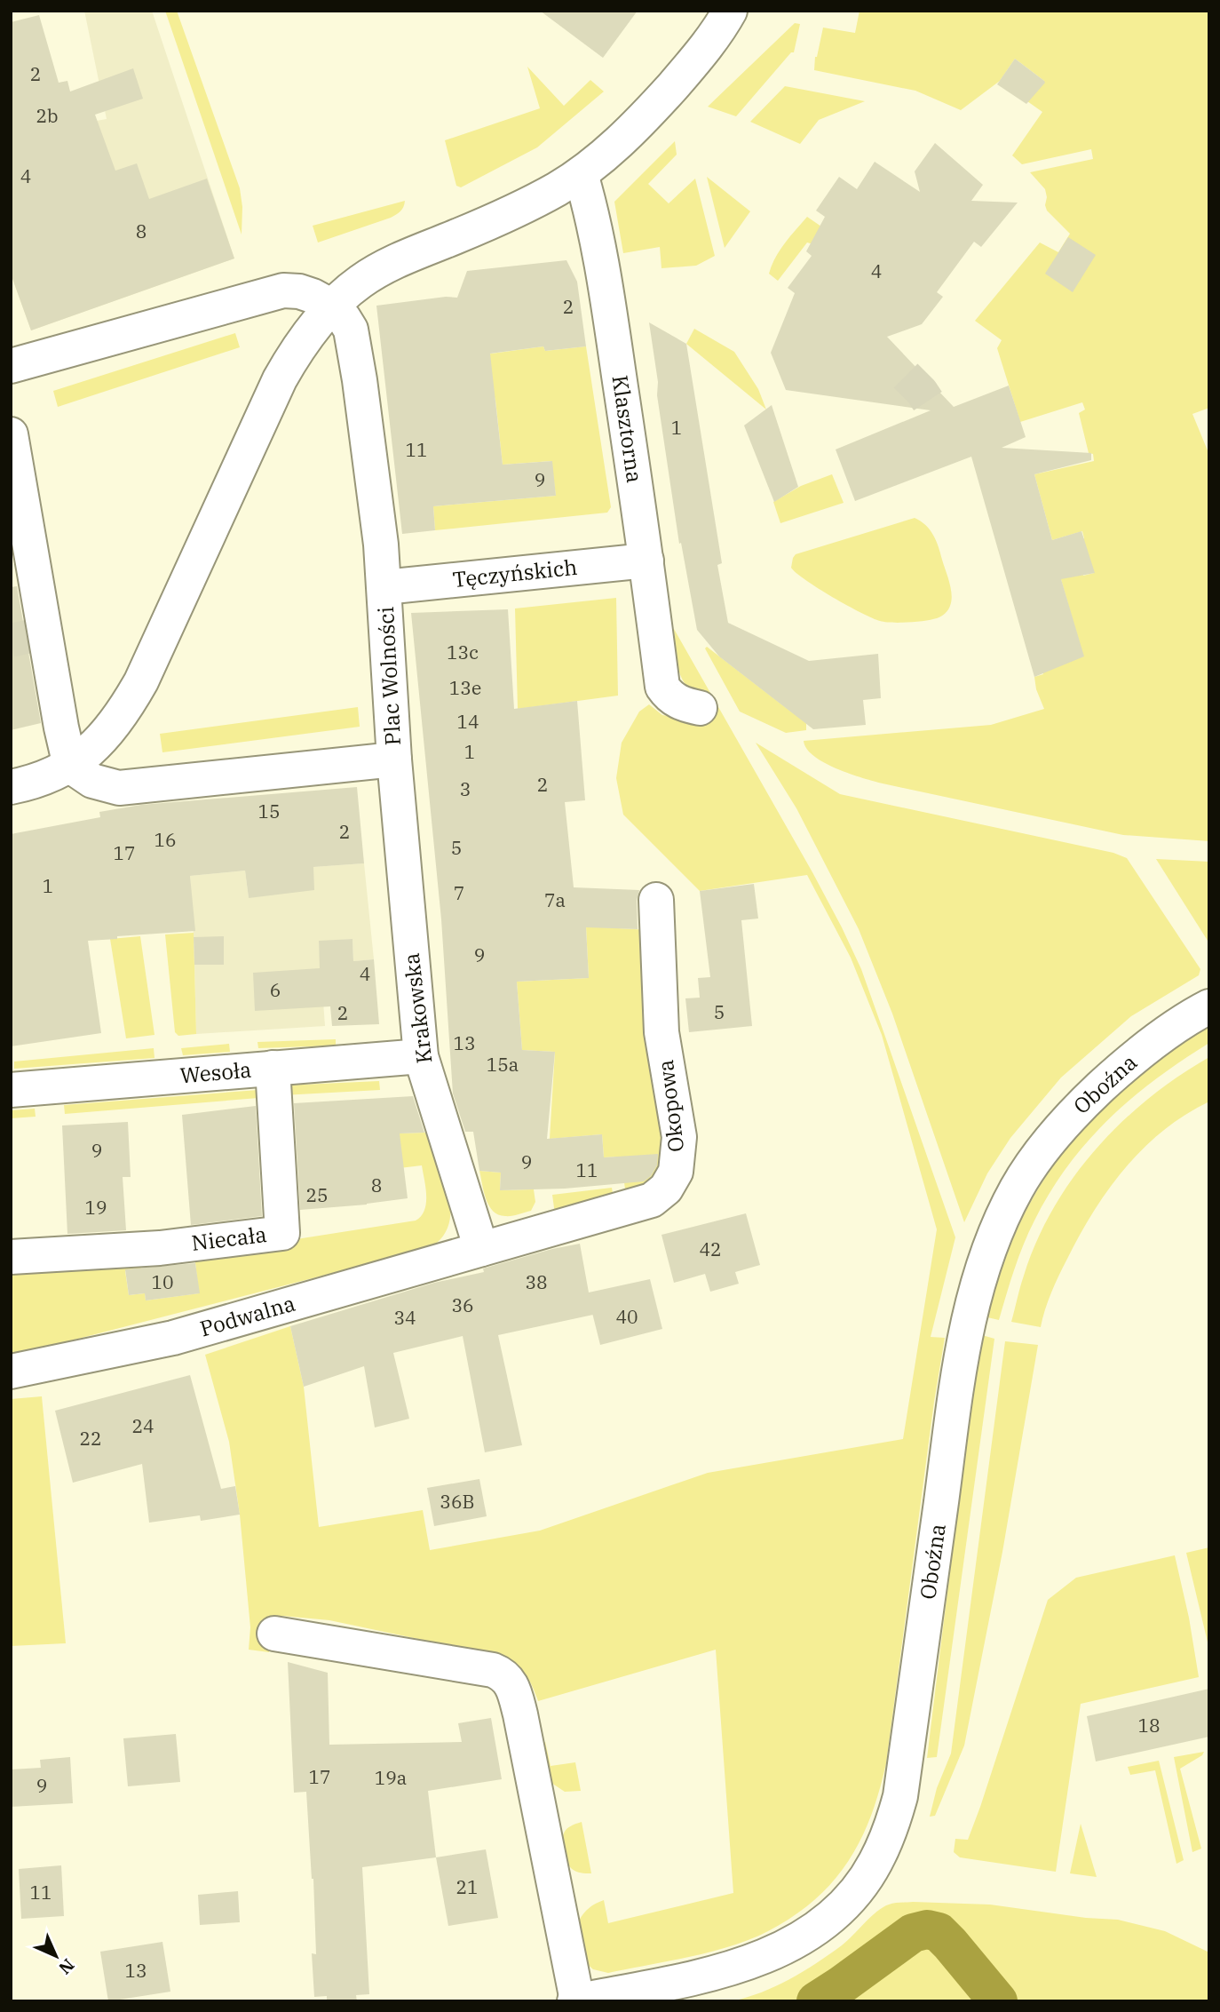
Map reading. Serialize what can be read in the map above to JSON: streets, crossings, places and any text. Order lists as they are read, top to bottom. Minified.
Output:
{"streets":{"street":["Klasztorna","Tęczyńskich","Plac Wolności","Krakowska","Wesoła","Oboźna","Okopowa","Niecała","Podwalna"]},"crossings":[["Klasztorna","Tęczyńskich"],["Tęczyńskich","Plac Wolności"],["Plac Wolności","Krakowska"],["Krakowska","Wesoła"],["Krakowska","Okopowa"],["Krakowska","Podwalna"],["Wesoła","Niecała"],["Okopowa","Podwalna"]],"house_numbers":["2","2b","4","8","4","2","1","11","9","13c","13e","14","1","2","3","15","2","16","5","17","1","7","7a","9","4","6","5","2","13","15a","9","9","11","8","25","19","42","10","38","36","40","34","24","22","36B","18","17","19a","9","21","11","13"],"north":"bottom right"}
